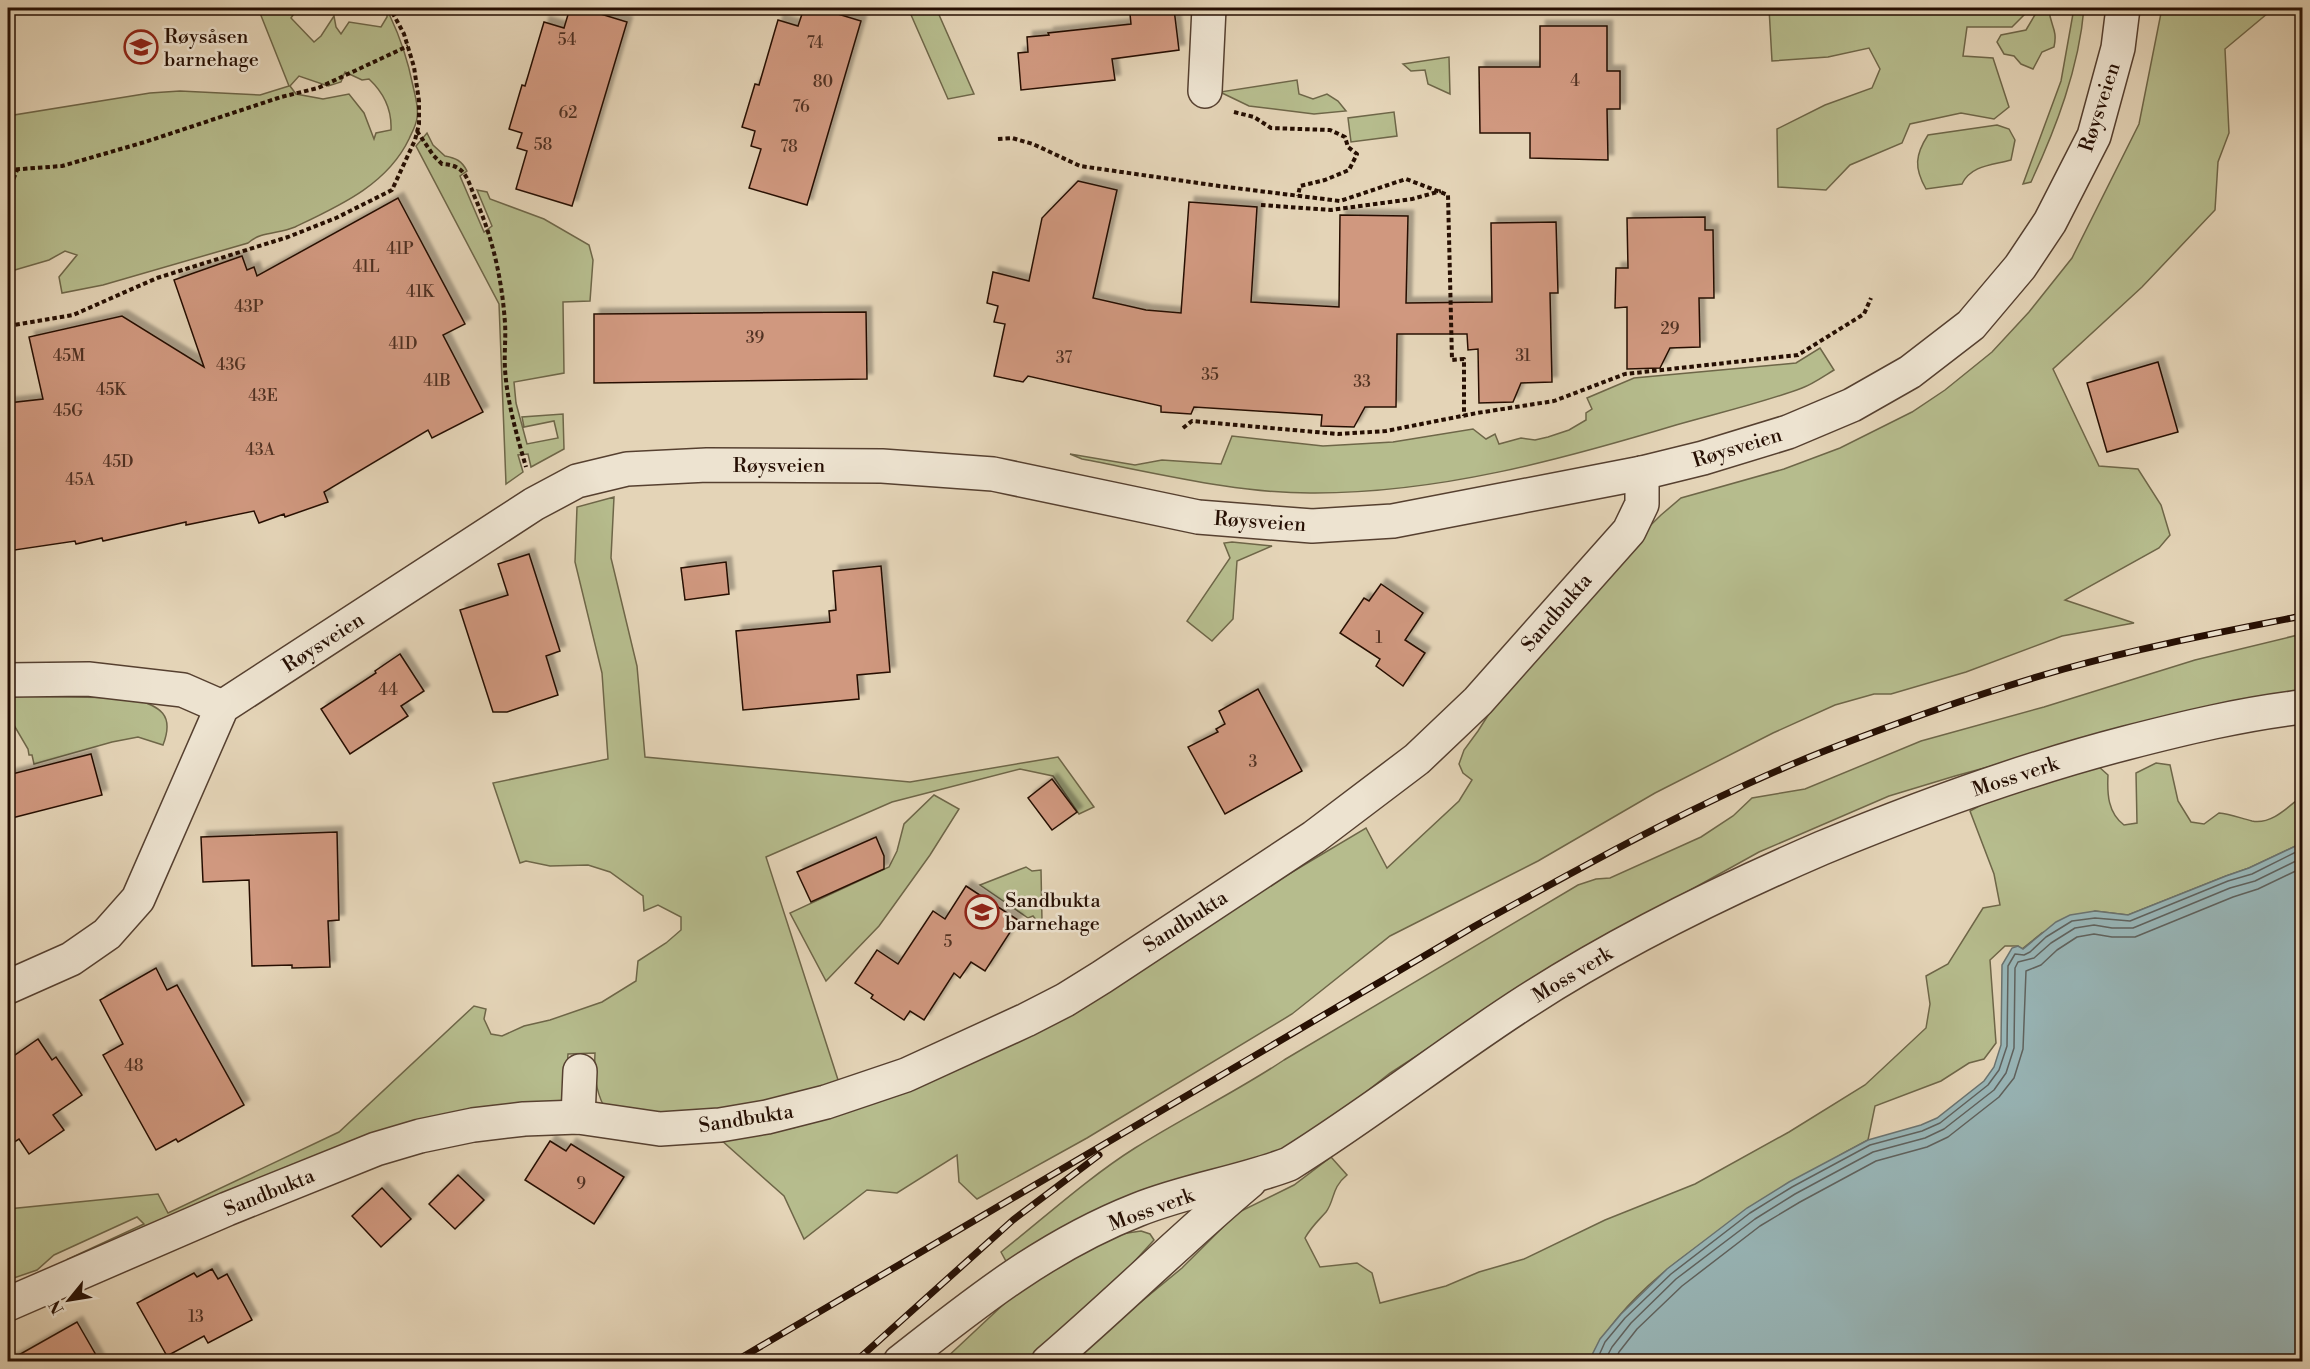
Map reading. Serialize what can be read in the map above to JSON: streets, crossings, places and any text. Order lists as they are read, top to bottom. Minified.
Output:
{"streets":{"street":["Røysveien","Sandbukta","Moss verk"]},"crossings":[["Røysveien","Sandbukta"]],"places":{"school or university":["Røysåsen barnehage","Sandbukta barnehage"]},"house_numbers":["54","74","4","80","76","62","58","78","41P","41L","41K","43P","29","39","41D","45M","31","37","43G","35","41B","33","45K","43E","45G","43A","45D","45A","1","44","3","5","48","9","13"],"north":"bottom left"}
